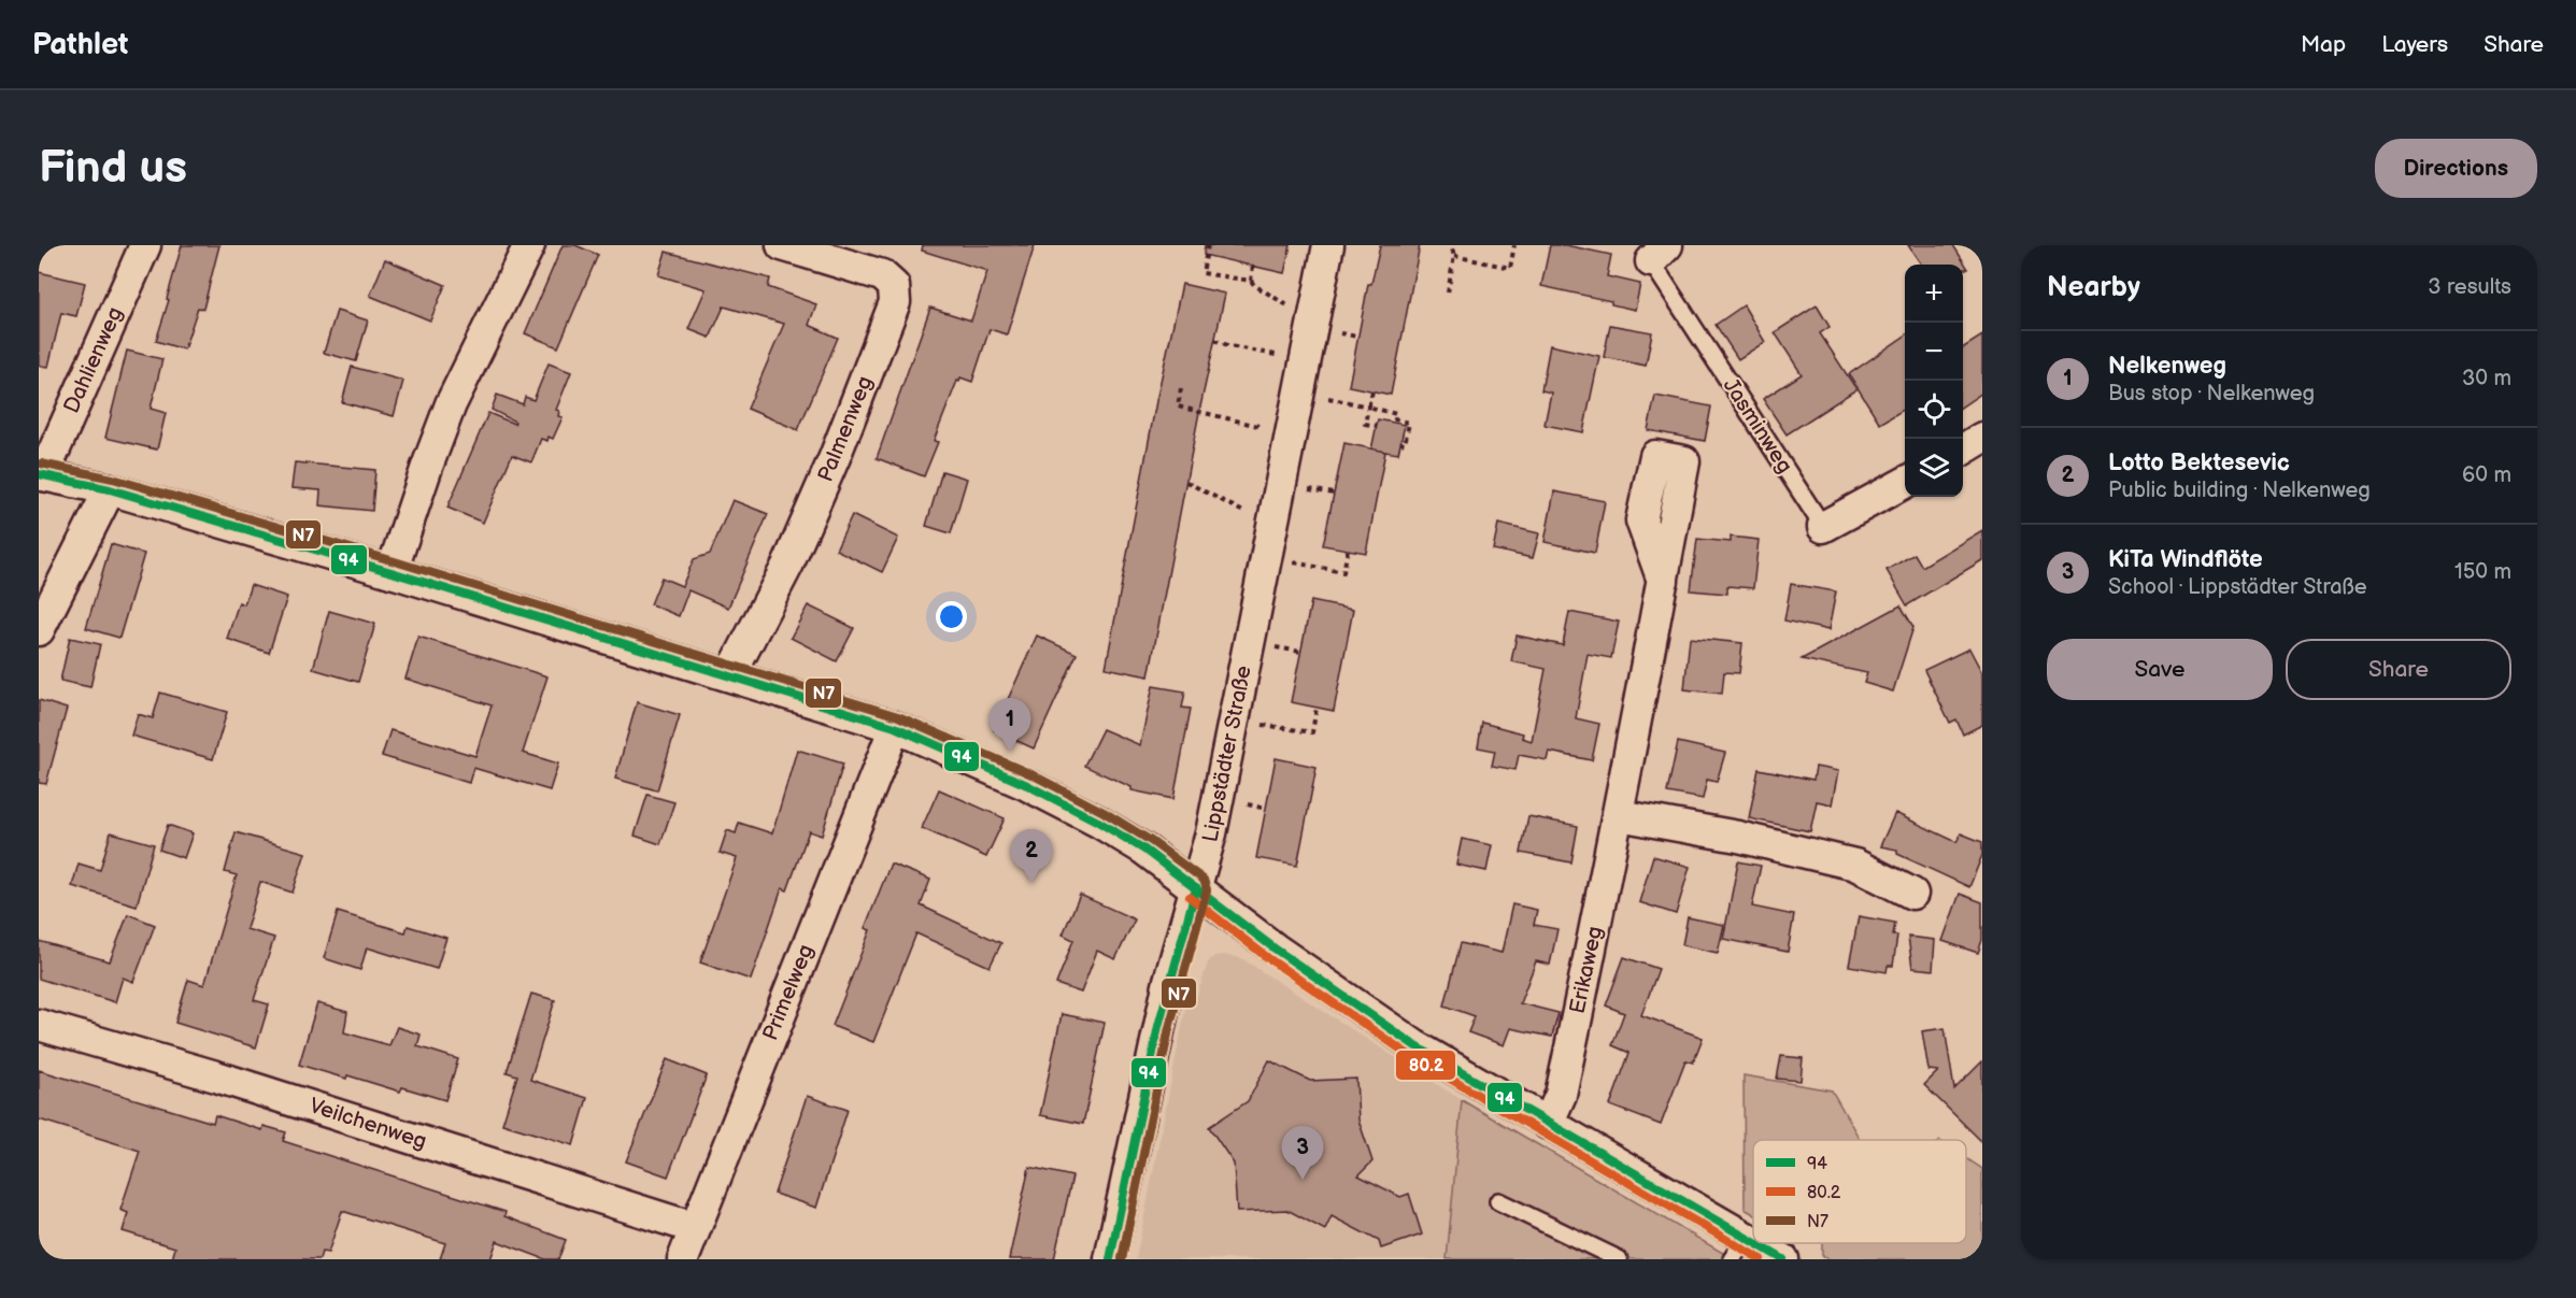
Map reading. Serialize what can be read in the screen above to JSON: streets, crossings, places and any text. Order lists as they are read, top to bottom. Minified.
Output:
{"streets":{"street":["Dahlienweg","Jasminweg","Palmenweg","Lippstädter Straße","Erikaweg","Primelweg","Veilchenweg"]},"crossings":[["Primelweg","Veilchenweg"]],"lines":["transit line N7","transit line 94","transit line 80.2"],"legend":["94","80.2","N7"],"page":{"header":"Pathlet","nav":["Map","Layers","Share"],"buttons":["Directions",["Save","Share"]],"title":"Find us","heading":["Nearby","3 results"],"map_buttons":["+","−"],"list":[{"mark":"1","name":"Nelkenweg","note":"Bus stop · Nelkenweg","value":"30 m"},{"mark":"2","name":"Lotto Bektesevic","note":"Public building · Nelkenweg","value":"60 m"},{"mark":"3","name":"KiTa Windflöte","note":"School · Lippstädter Straße","value":"150 m"}],"pins":["1","2","3"]}}
